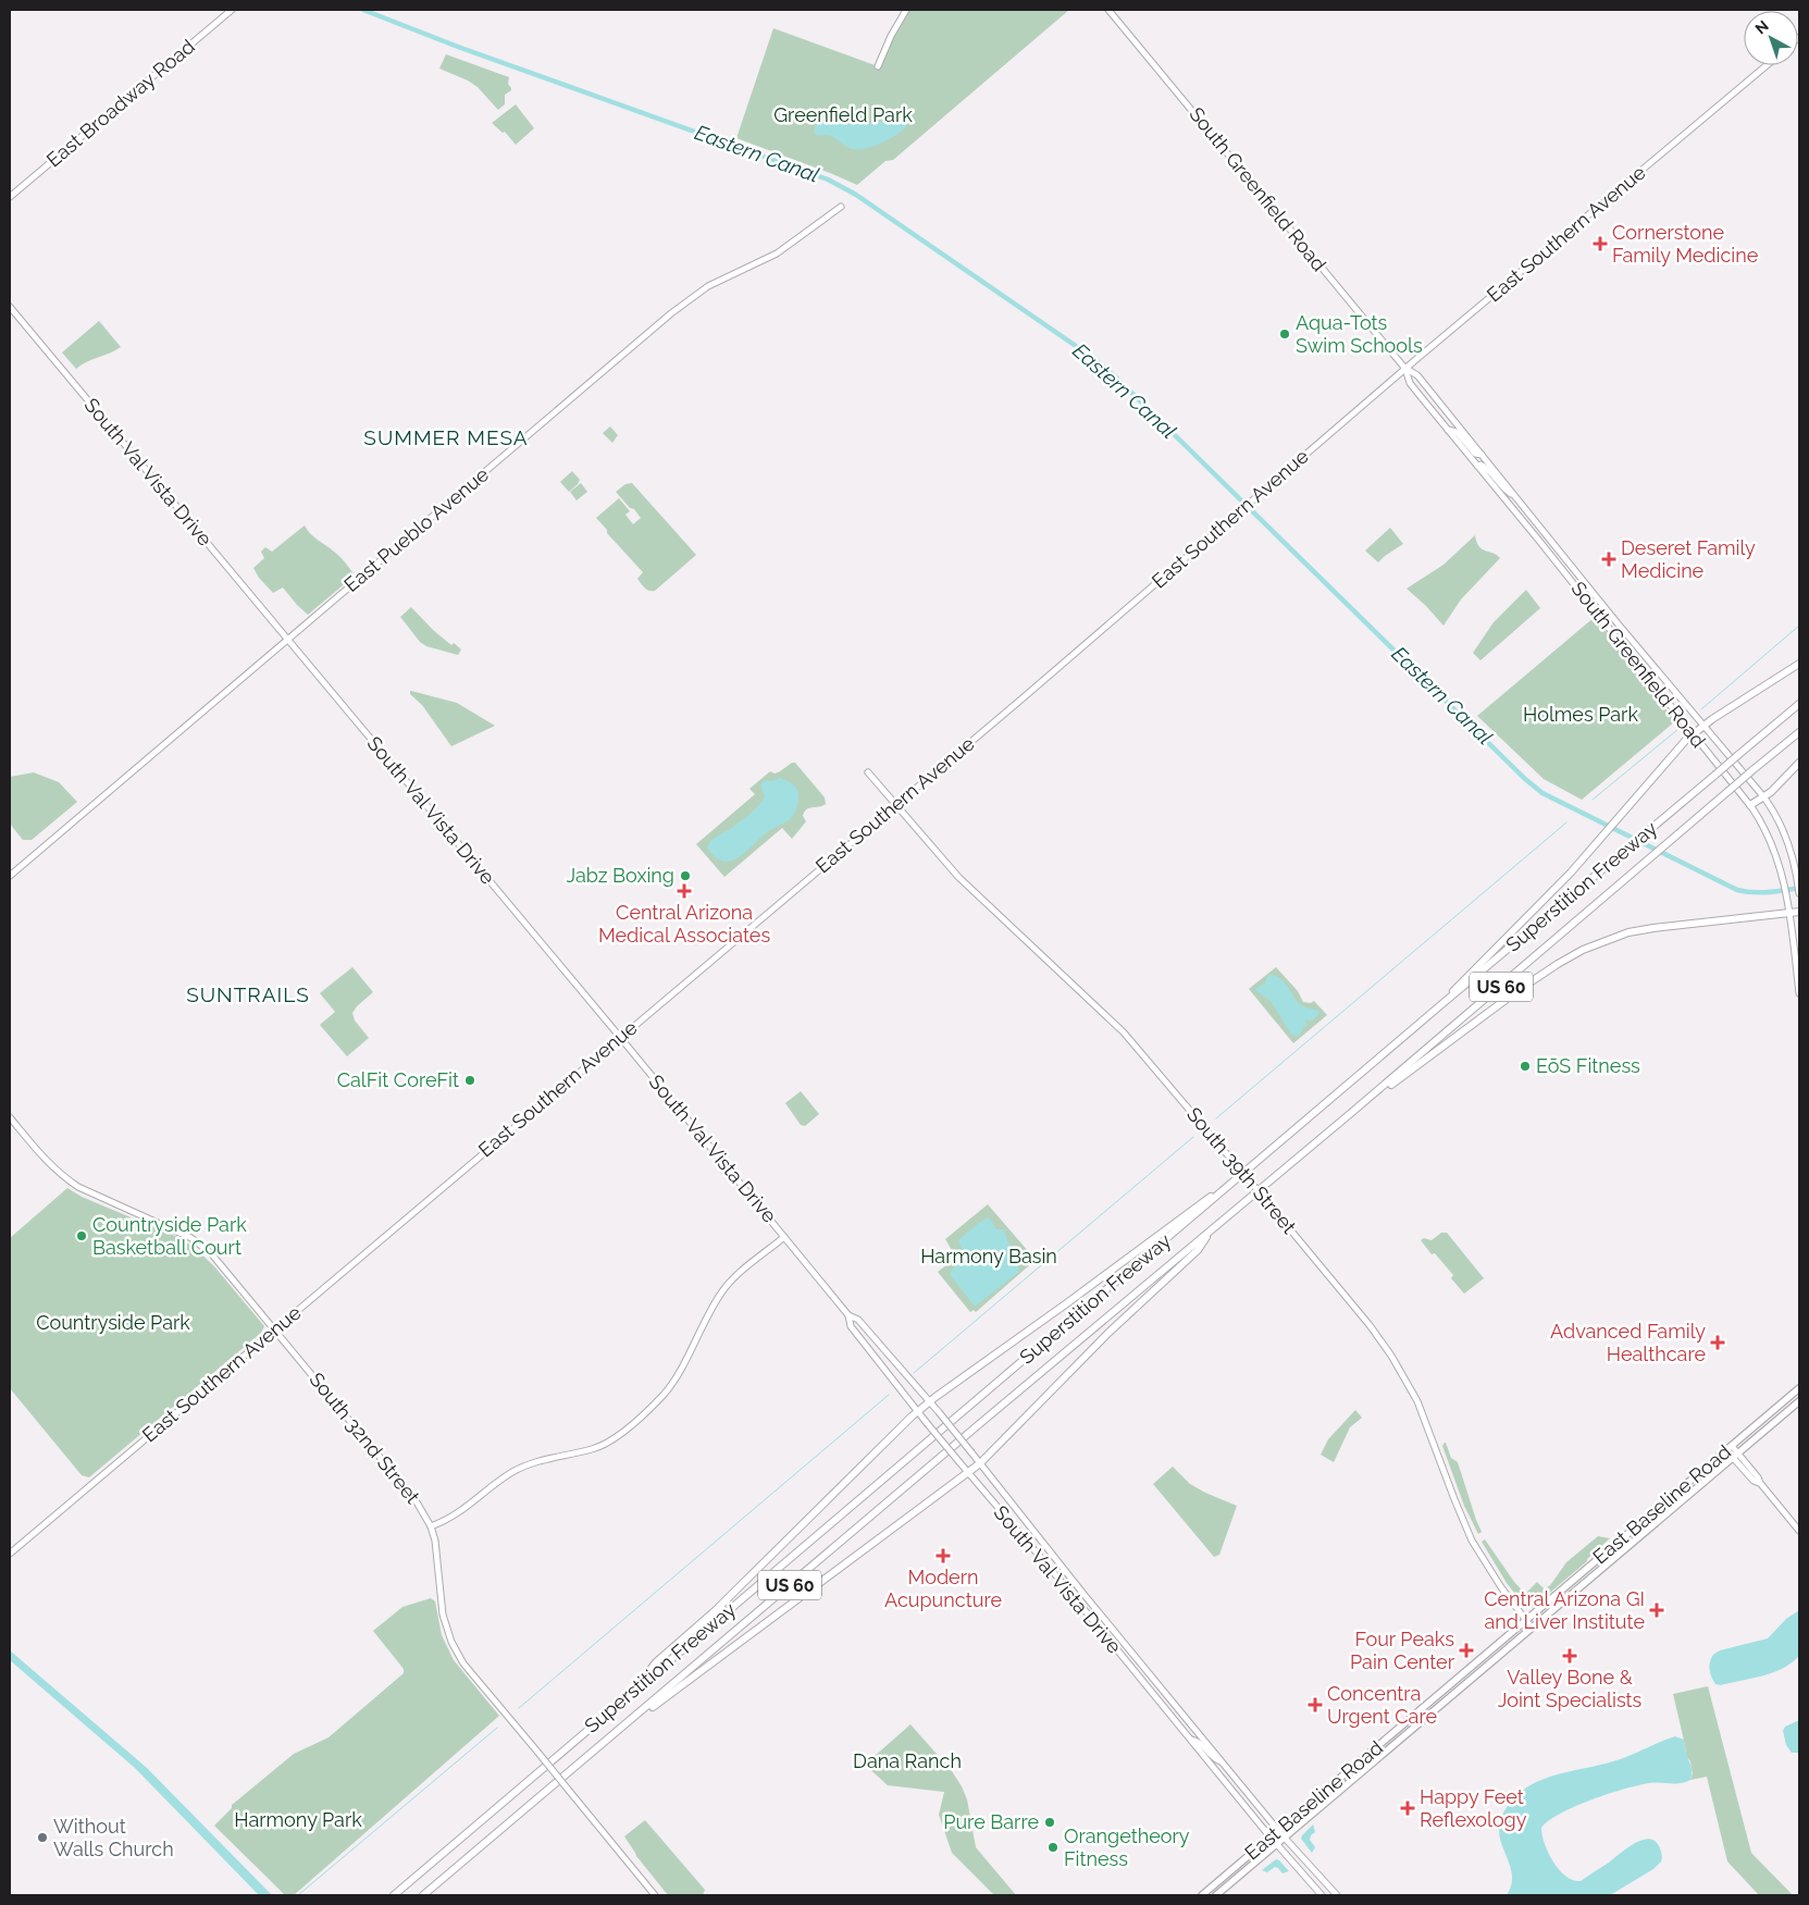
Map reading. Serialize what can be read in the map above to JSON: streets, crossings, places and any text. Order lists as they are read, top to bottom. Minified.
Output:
{"streets":{"highway":["Superstition Freeway","US 60"],"main road":["East Broadway Road","South Greenfield Road","East Southern Avenue","South Val Vista Drive","East Pueblo Avenue","South 39th Street","South 32nd Street","East Baseline Road"]},"crossings":[["South Greenfield Road","East Southern Avenue"],["East Southern Avenue","South Val Vista Drive"],["East Southern Avenue","South 39th Street"],["East Southern Avenue","South 32nd Street"],["South Val Vista Drive","East Pueblo Avenue"],["South Val Vista Drive","East Baseline Road"],["South 39th Street","East Baseline Road"]],"districts":["SUMMER MESA","SUNTRAILS"],"water":["Eastern Canal"],"parks":["Greenfield Park","Holmes Park","Harmony Basin","Countryside Park","Dana Ranch","Harmony Park"],"places":{"health":["Cornerstone Family Medicine","Deseret Family Medicine","Central Arizona Medical Associates","Advanced Family Healthcare","Modern Acupuncture","Central Arizona GI and Liver Institute","Four Peaks Pain Center","Valley Bone & Joint Specialists","Concentra Urgent Care","Happy Feet Reflexology"],"other":["Aqua-Tots Swim Schools","Jabz Boxing","EōS Fitness","CalFit CoreFit","Countryside Park Basketball Court","Pure Barre","Without Walls Church","Orangetheory Fitness"]},"north":"top left"}
